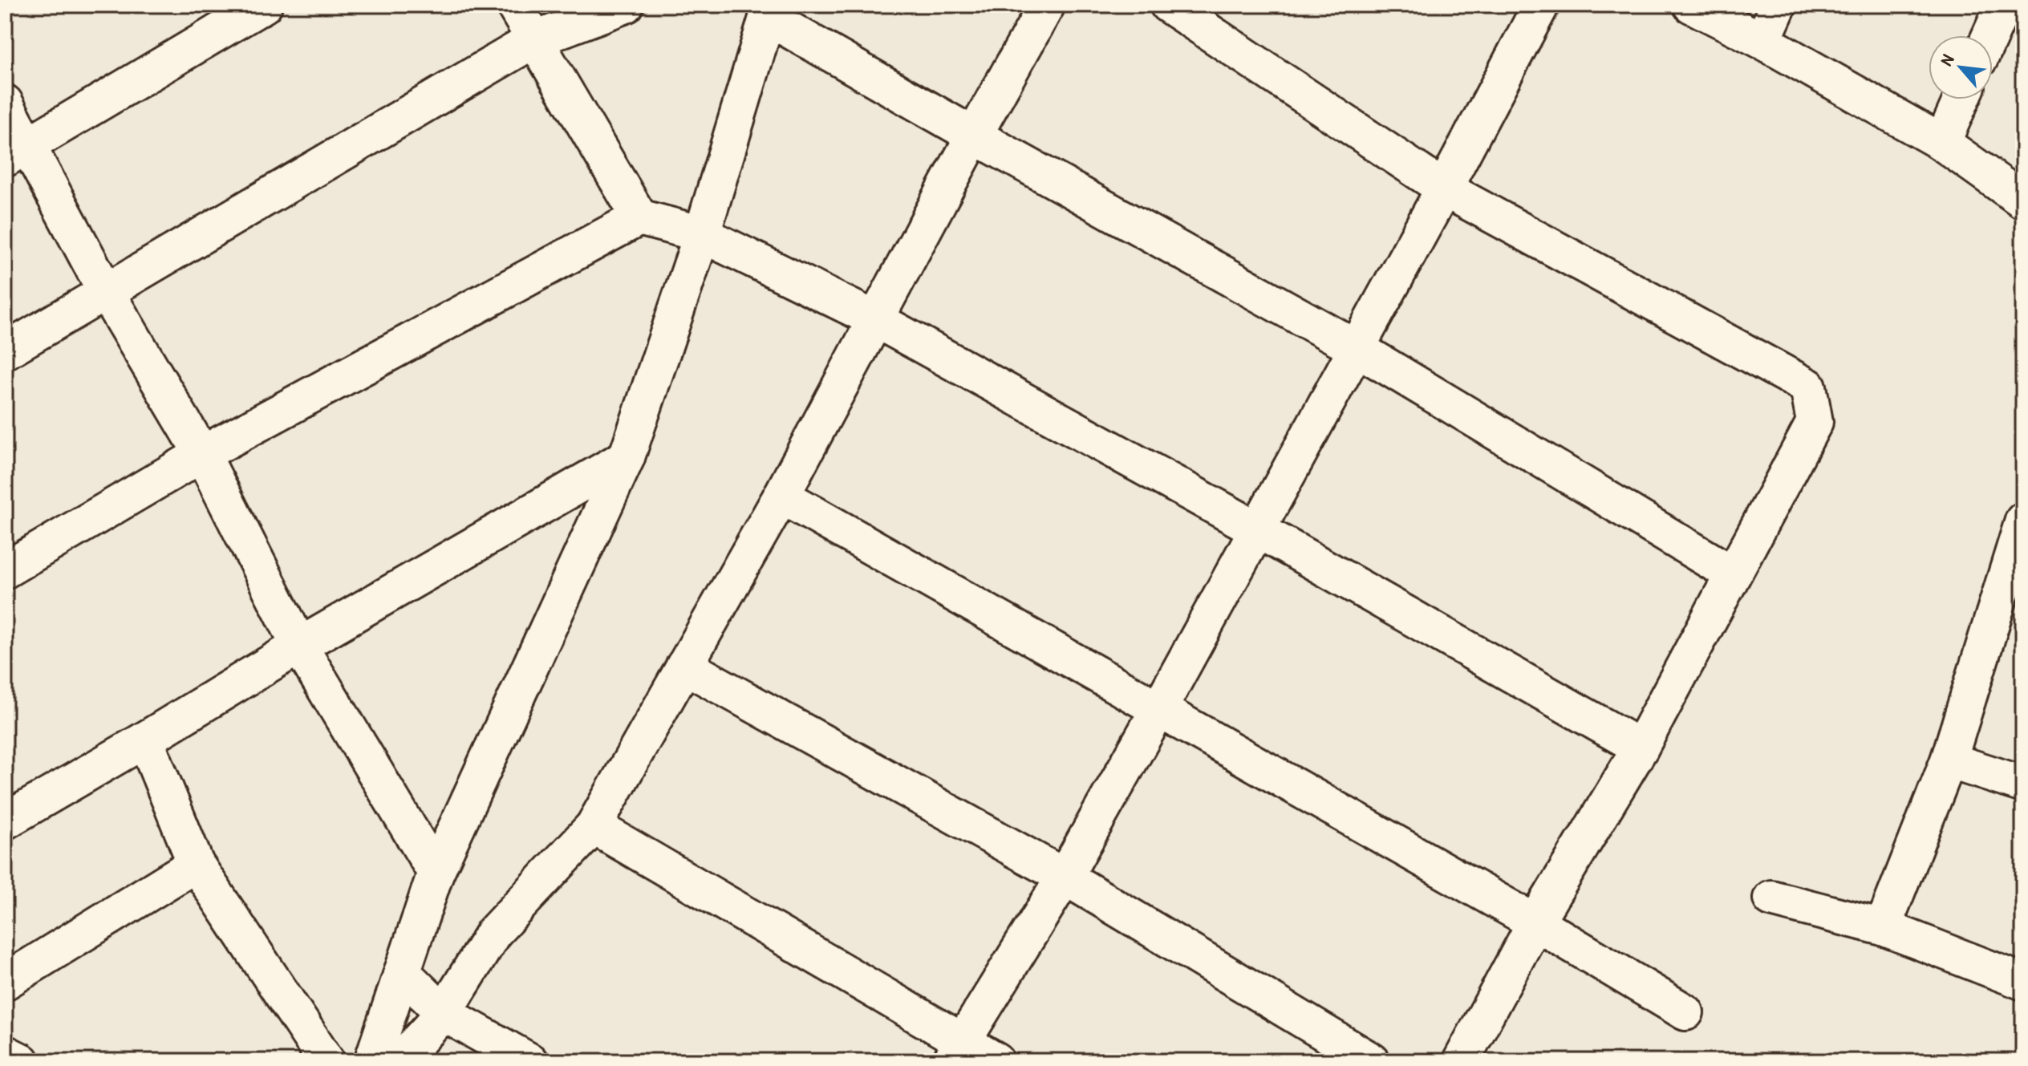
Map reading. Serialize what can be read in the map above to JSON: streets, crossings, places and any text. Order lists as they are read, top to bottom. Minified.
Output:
{"north":"top left"}
